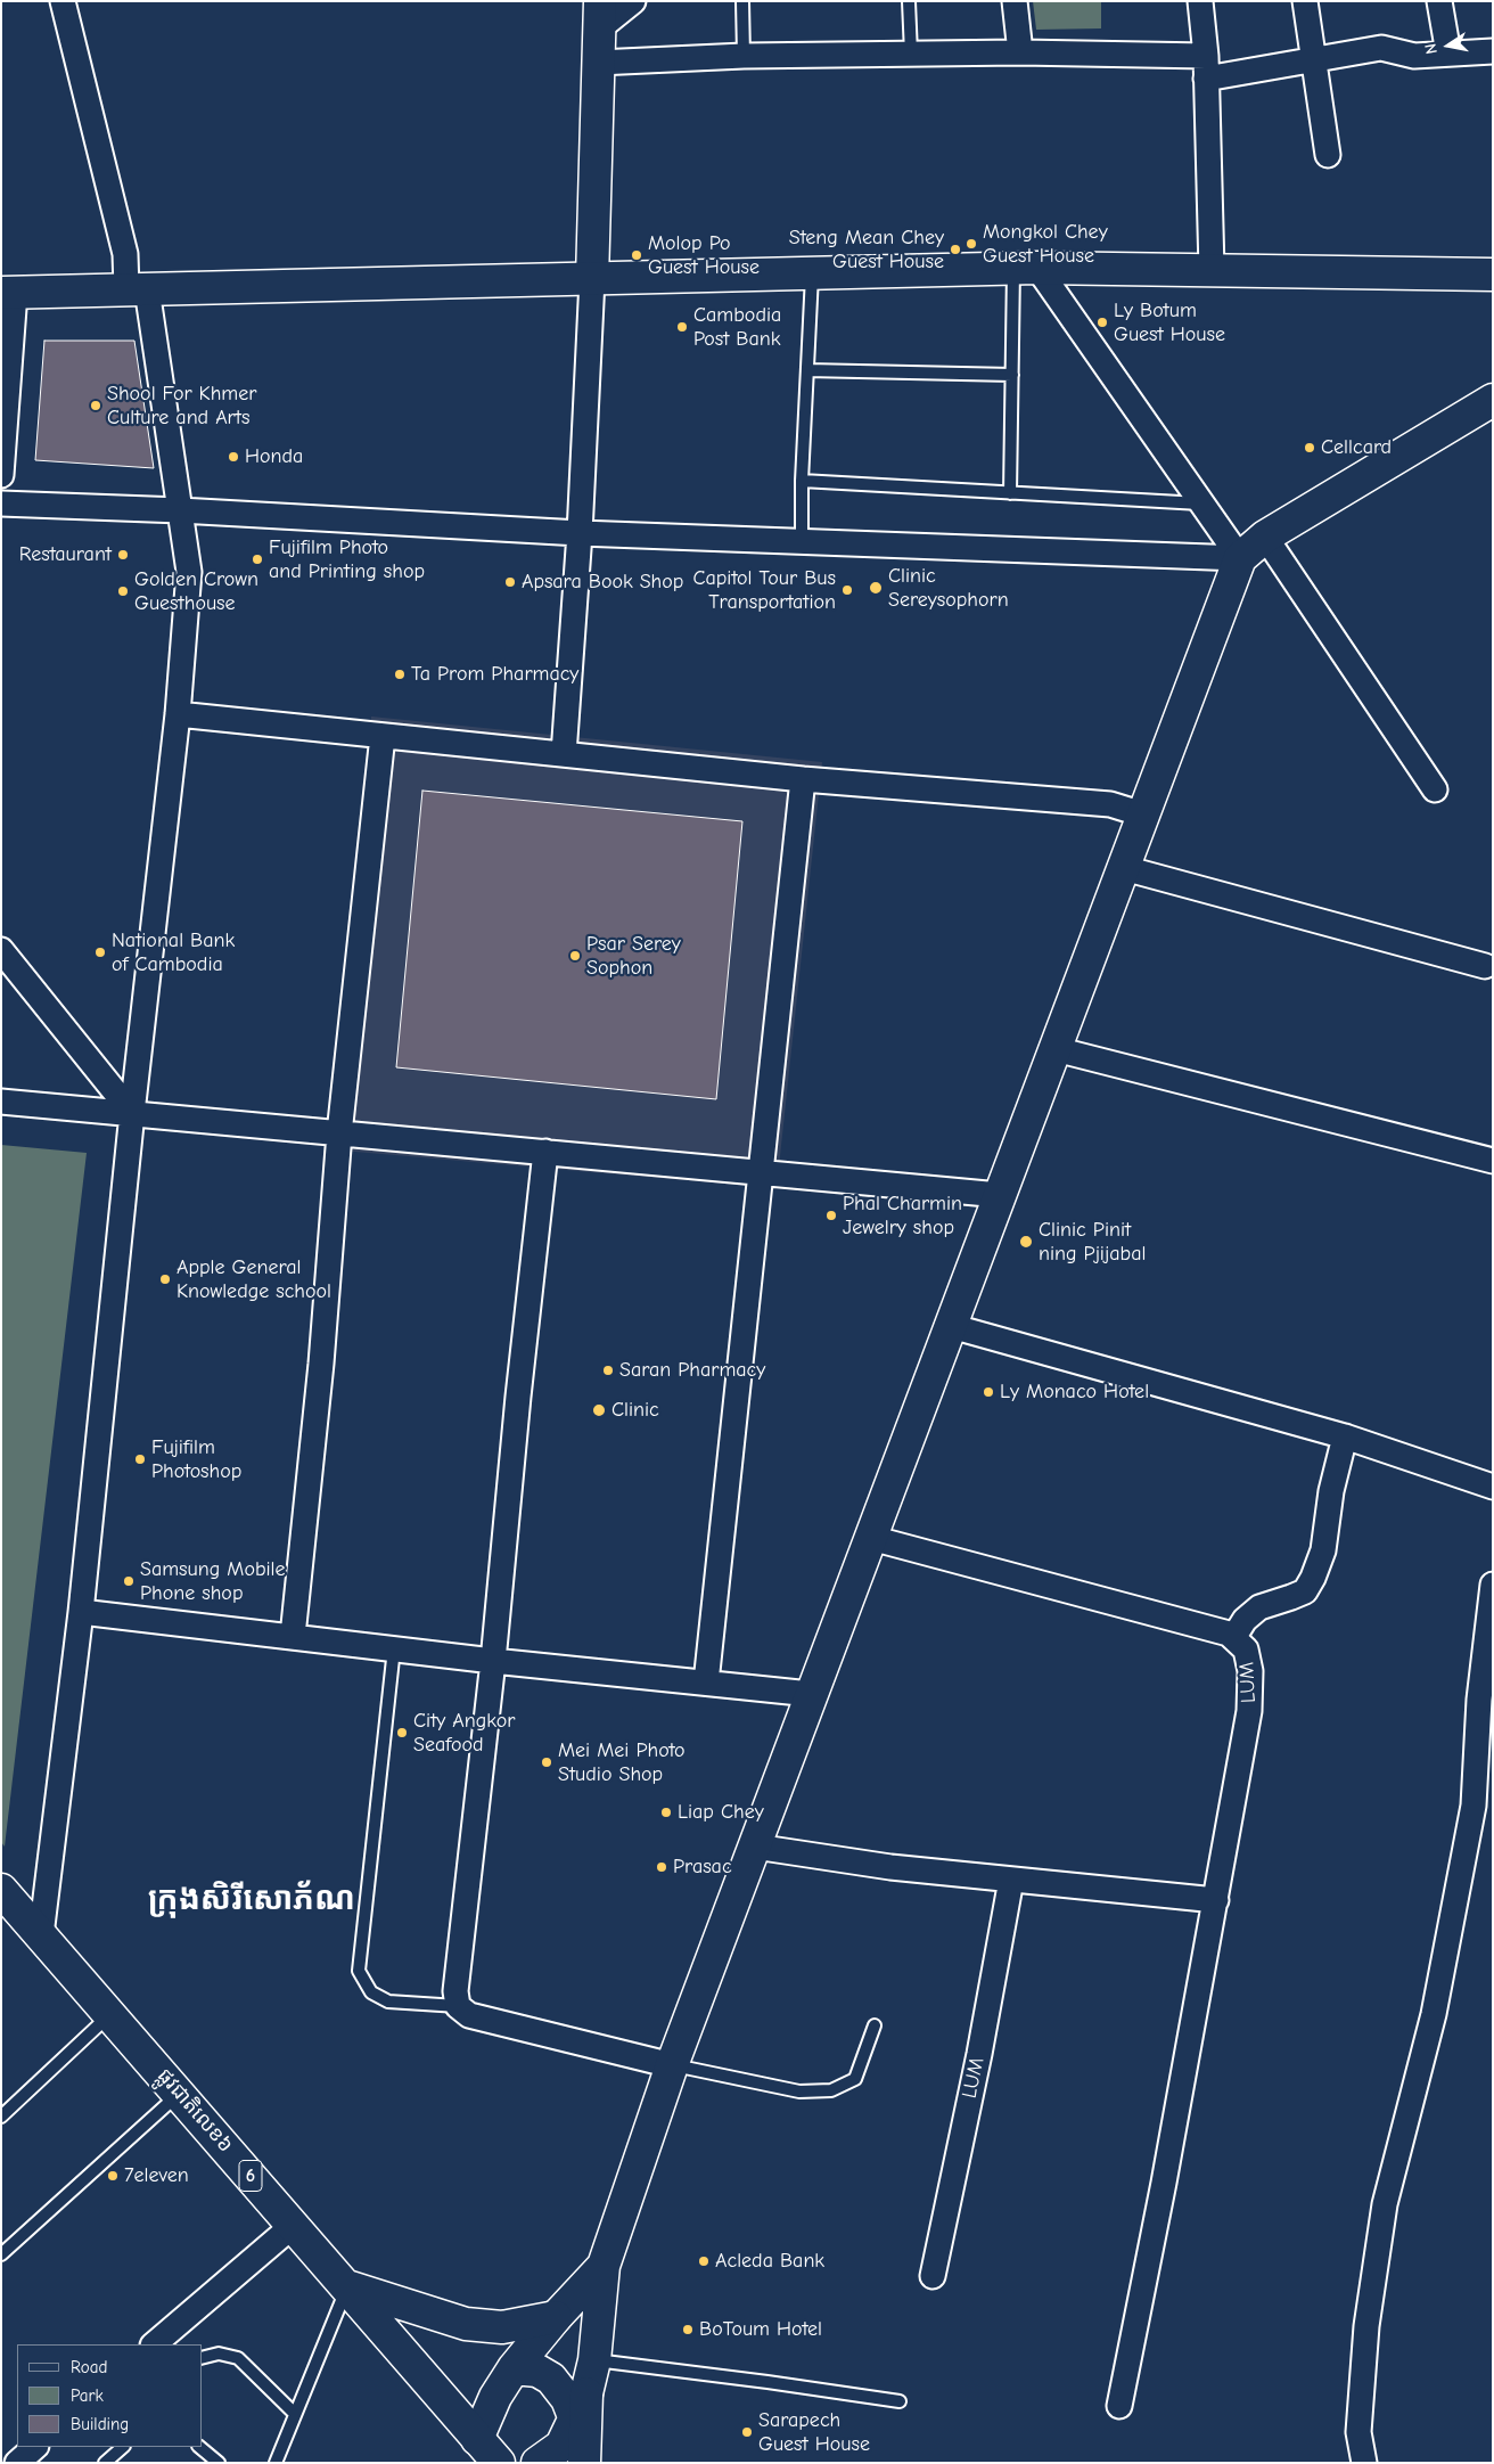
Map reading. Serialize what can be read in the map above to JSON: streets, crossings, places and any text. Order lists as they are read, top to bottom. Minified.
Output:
{"streets":{"main road":["ផ្លូវជាតិលេខ៦","6"],"street":["LUM"]},"districts":["ក្រុងសិរីសោភ័ណ"],"places":["Mongkol Chey Guest House","Steng Mean Chey Guest House","Molop Po Guest House","Ly Botum Guest House","Cambodia Post Bank","Shool For Khmer Culture and Arts","Cellcard","Honda","Restaurant","Fujifilm Photo and Printing shop","Apsara Book Shop","Clinic Sereysophorn","Capitol Tour Bus Transportation","Golden Crown Guesthouse","Ta Prom Pharmacy","National Bank of Cambodia","Psar Serey Sophon","Phal Charmin Jewelry shop","Clinic Pinit ning Pjijabal","Apple General Knowledge school","Saran Pharmacy","Ly Monaco Hotel","Clinic","Fujifilm Photoshop","Samsung Mobile Phone shop","City Angkor Seafood","Mei Mei Photo Studio Shop","Liap Chey","Prasac","7eleven","Acleda Bank","BoToum Hotel","Sarapech Guest House"],"legend":["Road","Park","Building"],"north":"left"}
